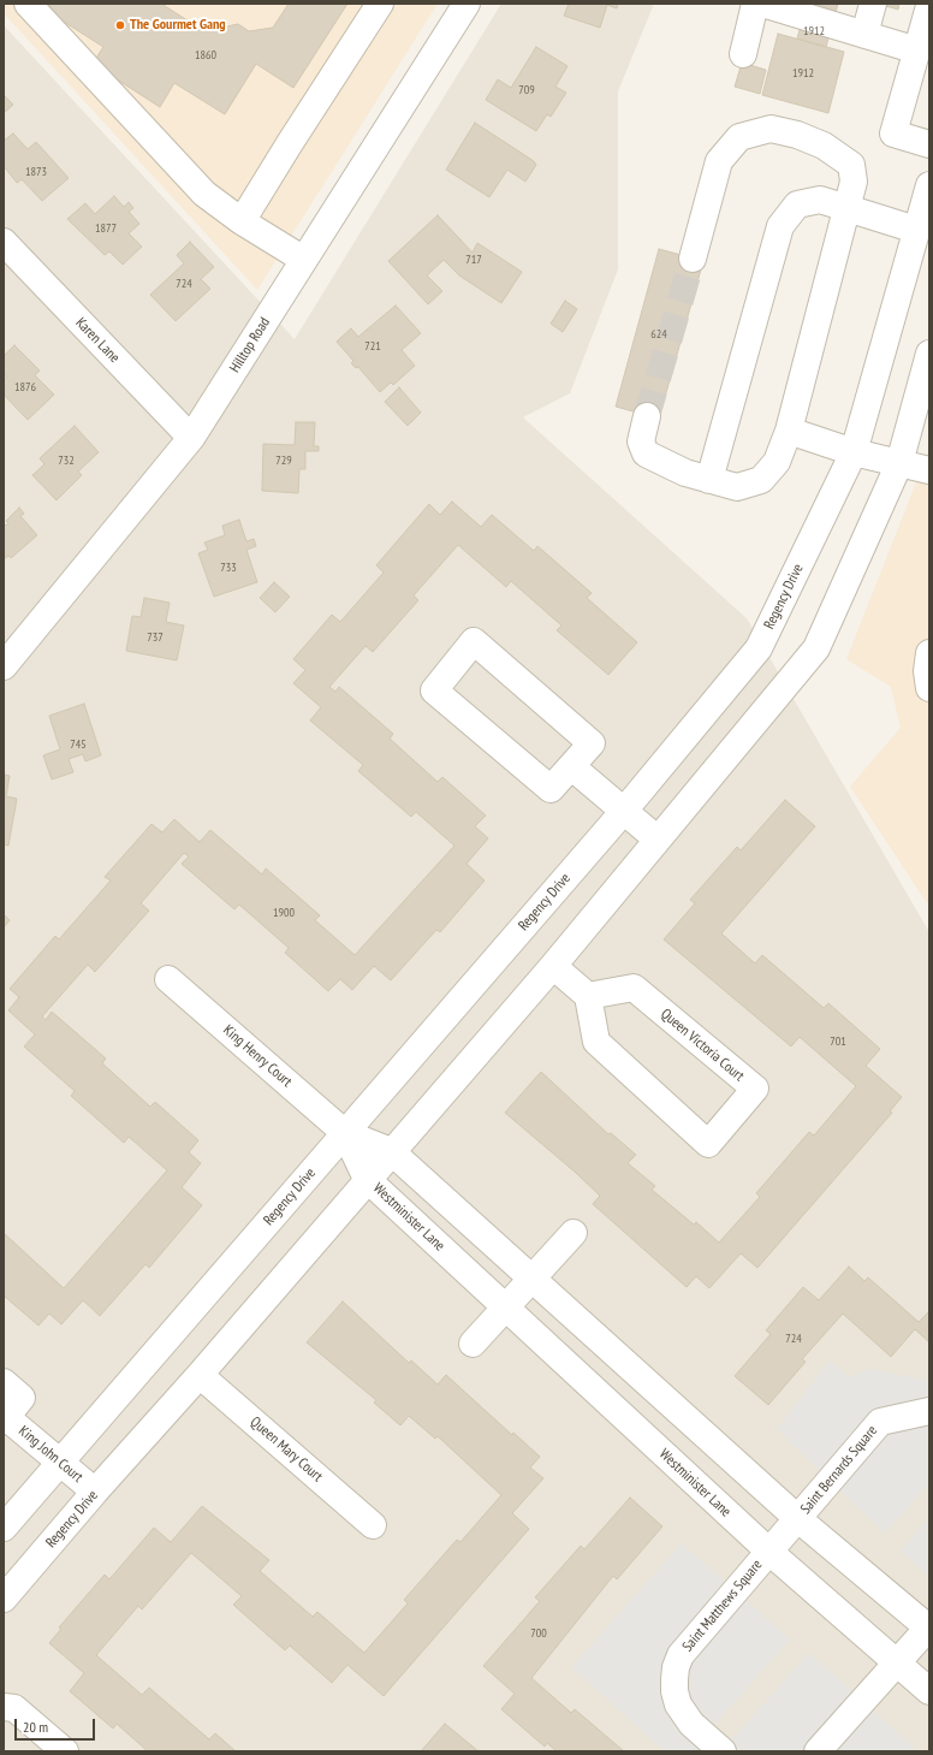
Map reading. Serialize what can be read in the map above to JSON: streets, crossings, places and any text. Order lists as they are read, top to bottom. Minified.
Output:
{"streets":{"street":["Karen Lane","Hilltop Road","Regency Drive","Queen Victoria Court","King Henry Court","Westminister Lane","Queen Mary Court","King John Court","Saint Bernards Square","Saint Matthews Square"]},"crossings":[["Karen Lane","Hilltop Road"],["Regency Drive","King Henry Court"],["Regency Drive","Westminister Lane"],["Regency Drive","Queen Mary Court"],["Regency Drive","King John Court"],["King Henry Court","Westminister Lane"],["Westminister Lane","Saint Bernards Square"],["Westminister Lane","Saint Matthews Square"],["Saint Bernards Square","Saint Matthews Square"]],"places":["The Gourmet Gang"],"house_numbers":["1912","1860","1912","709","1873","1877","717","724","624","721","1876","732","729","733","737","745","1900","701","724","700"],"scale_bar":"20 m"}
